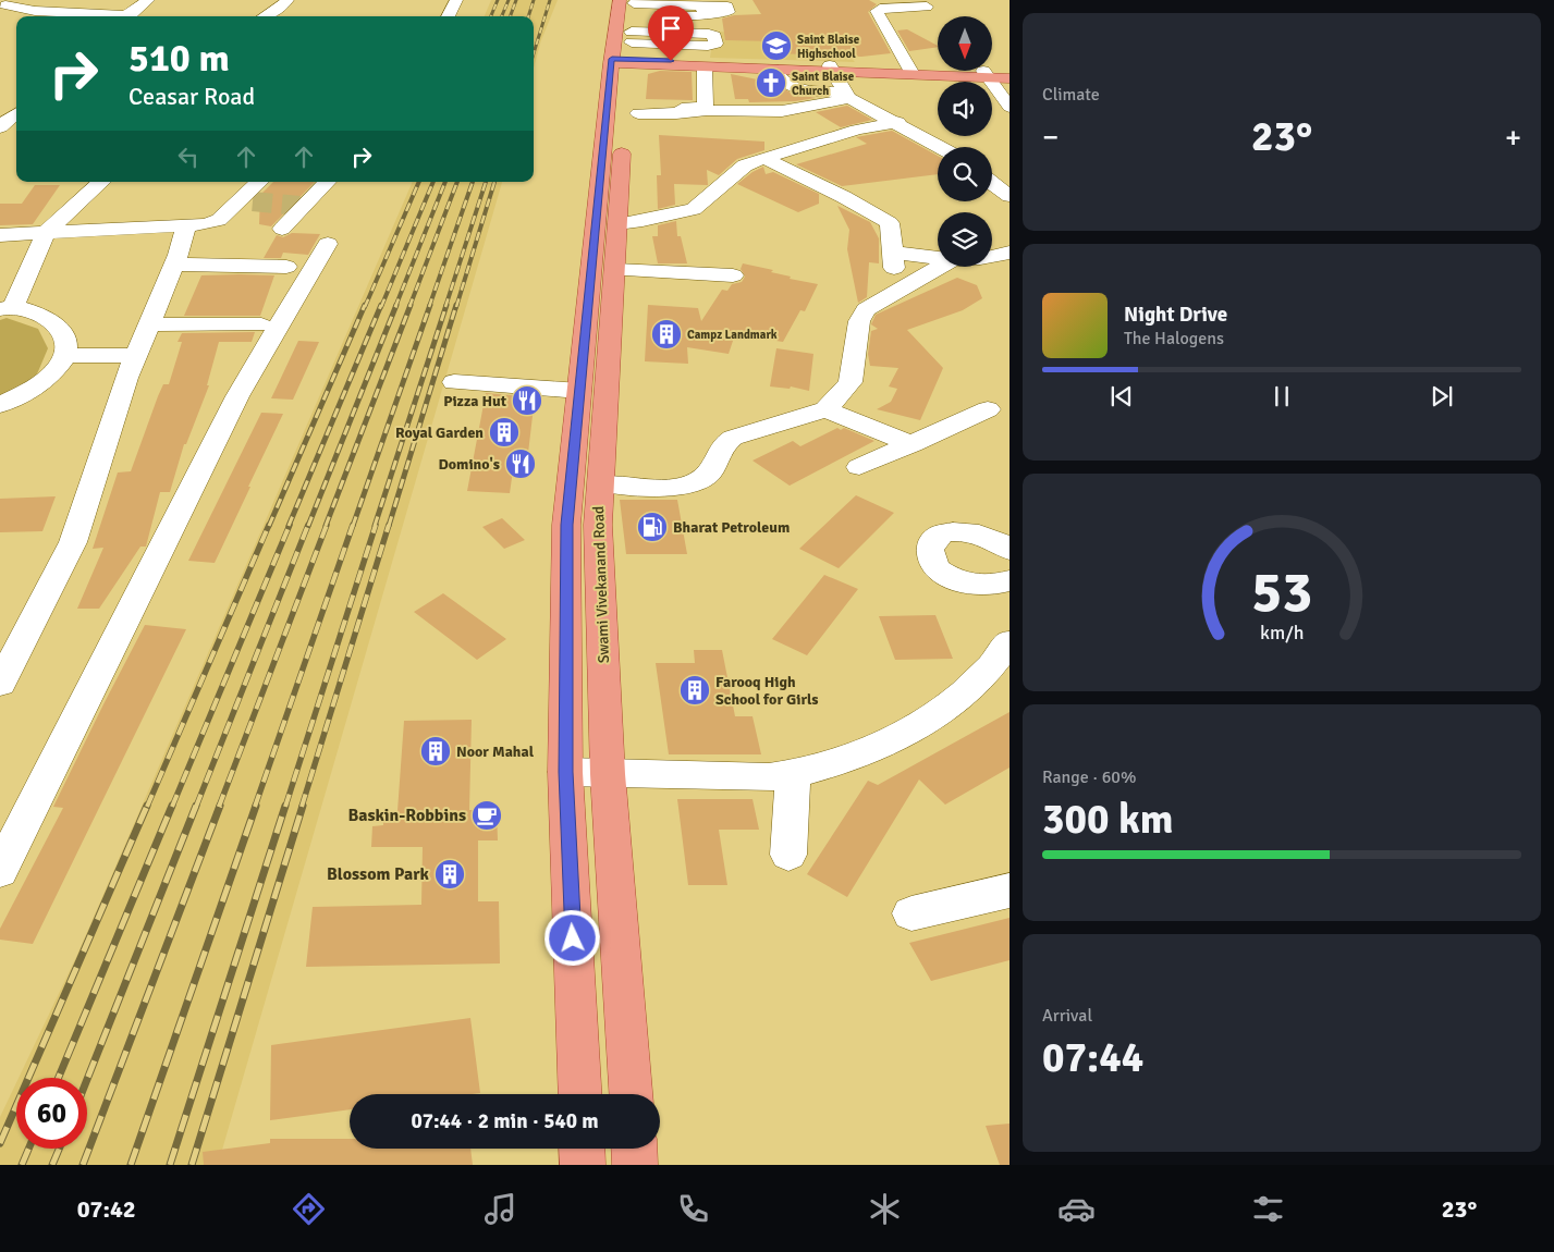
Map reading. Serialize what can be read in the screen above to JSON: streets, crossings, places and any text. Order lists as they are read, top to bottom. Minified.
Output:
{"streets":{"main road":["Swami Vivekanand Road"]},"places":{"school or university":["Saint Blaise Highschool"],"church":["Saint Blaise Church"],"building":["Campz Landmark","Royal Garden","Farooq High School for Girls","Noor Mahal","Blossom Park"],"restaurant":["Pizza Hut","Domino's"],"fuel station":["Bharat Petroleum"],"cafe":["Baskin-Robbins"]},"north":"bottom","page":{"tile":["Climate",["Range · 60%","300 km"],["Arrival","07:44"]],"turn":["510 m","Ceasar Road"],"heat":["−","23°","+"],"song":["Night Drive","The Halogens"],"limit":"60","trip":"07:44 · 2 min · 540 m","tabs":["07:42","23°"],"gauge":["53","km/h"]}}
